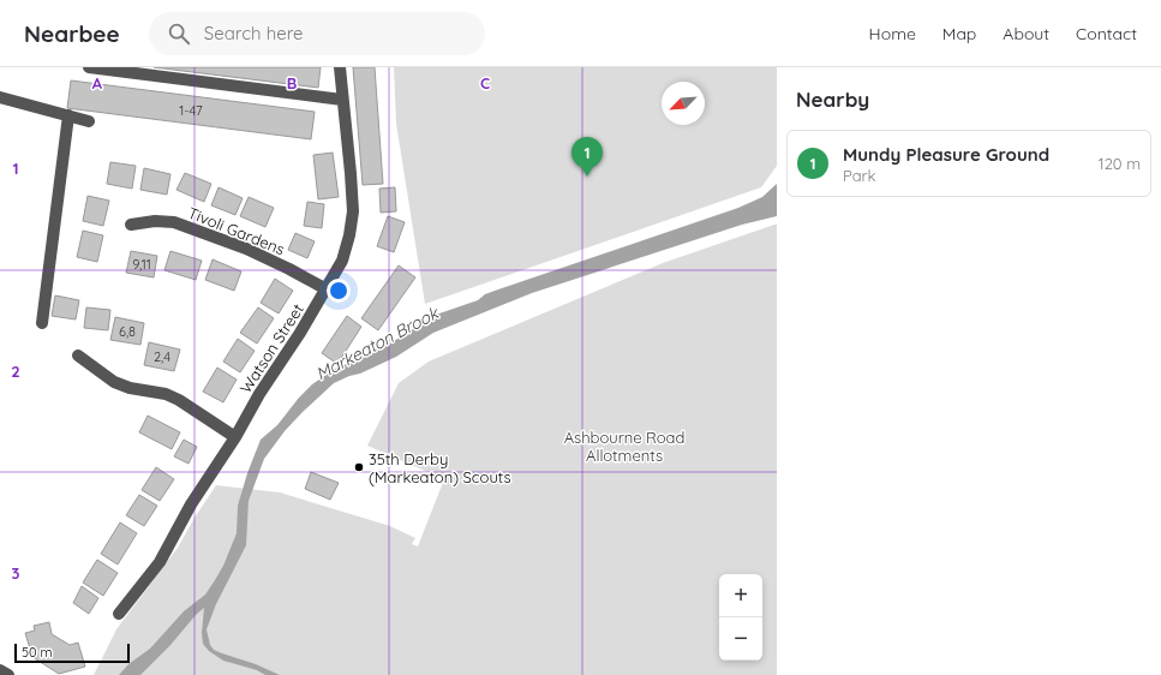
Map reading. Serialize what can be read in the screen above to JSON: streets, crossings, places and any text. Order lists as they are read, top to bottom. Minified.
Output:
{"streets":{"street":["Tivoli Gardens","Watson Street"]},"crossings":[["Tivoli Gardens","Watson Street"]],"water":["Markeaton Brook"],"parks":["Ashbourne Road Allotments"],"places":["35th Derby (Markeaton) Scouts"],"house_numbers":["1-47","9,11","6,8","2,4"],"scale_bar":"50 m","north":"bottom left","page":{"header":"Nearbee","search":"Search here","nav":["Home","Map","About","Contact"],"heading":"Nearby","list":[{"mark":"1","name":"Mundy Pleasure Ground","note":"Park","value":"120 m"}],"pins":"1","map_buttons":["+","−"],"scale":"50 m"},"grid":{"columns":["A","B","C"],"rows":["1","2","3"]}}
